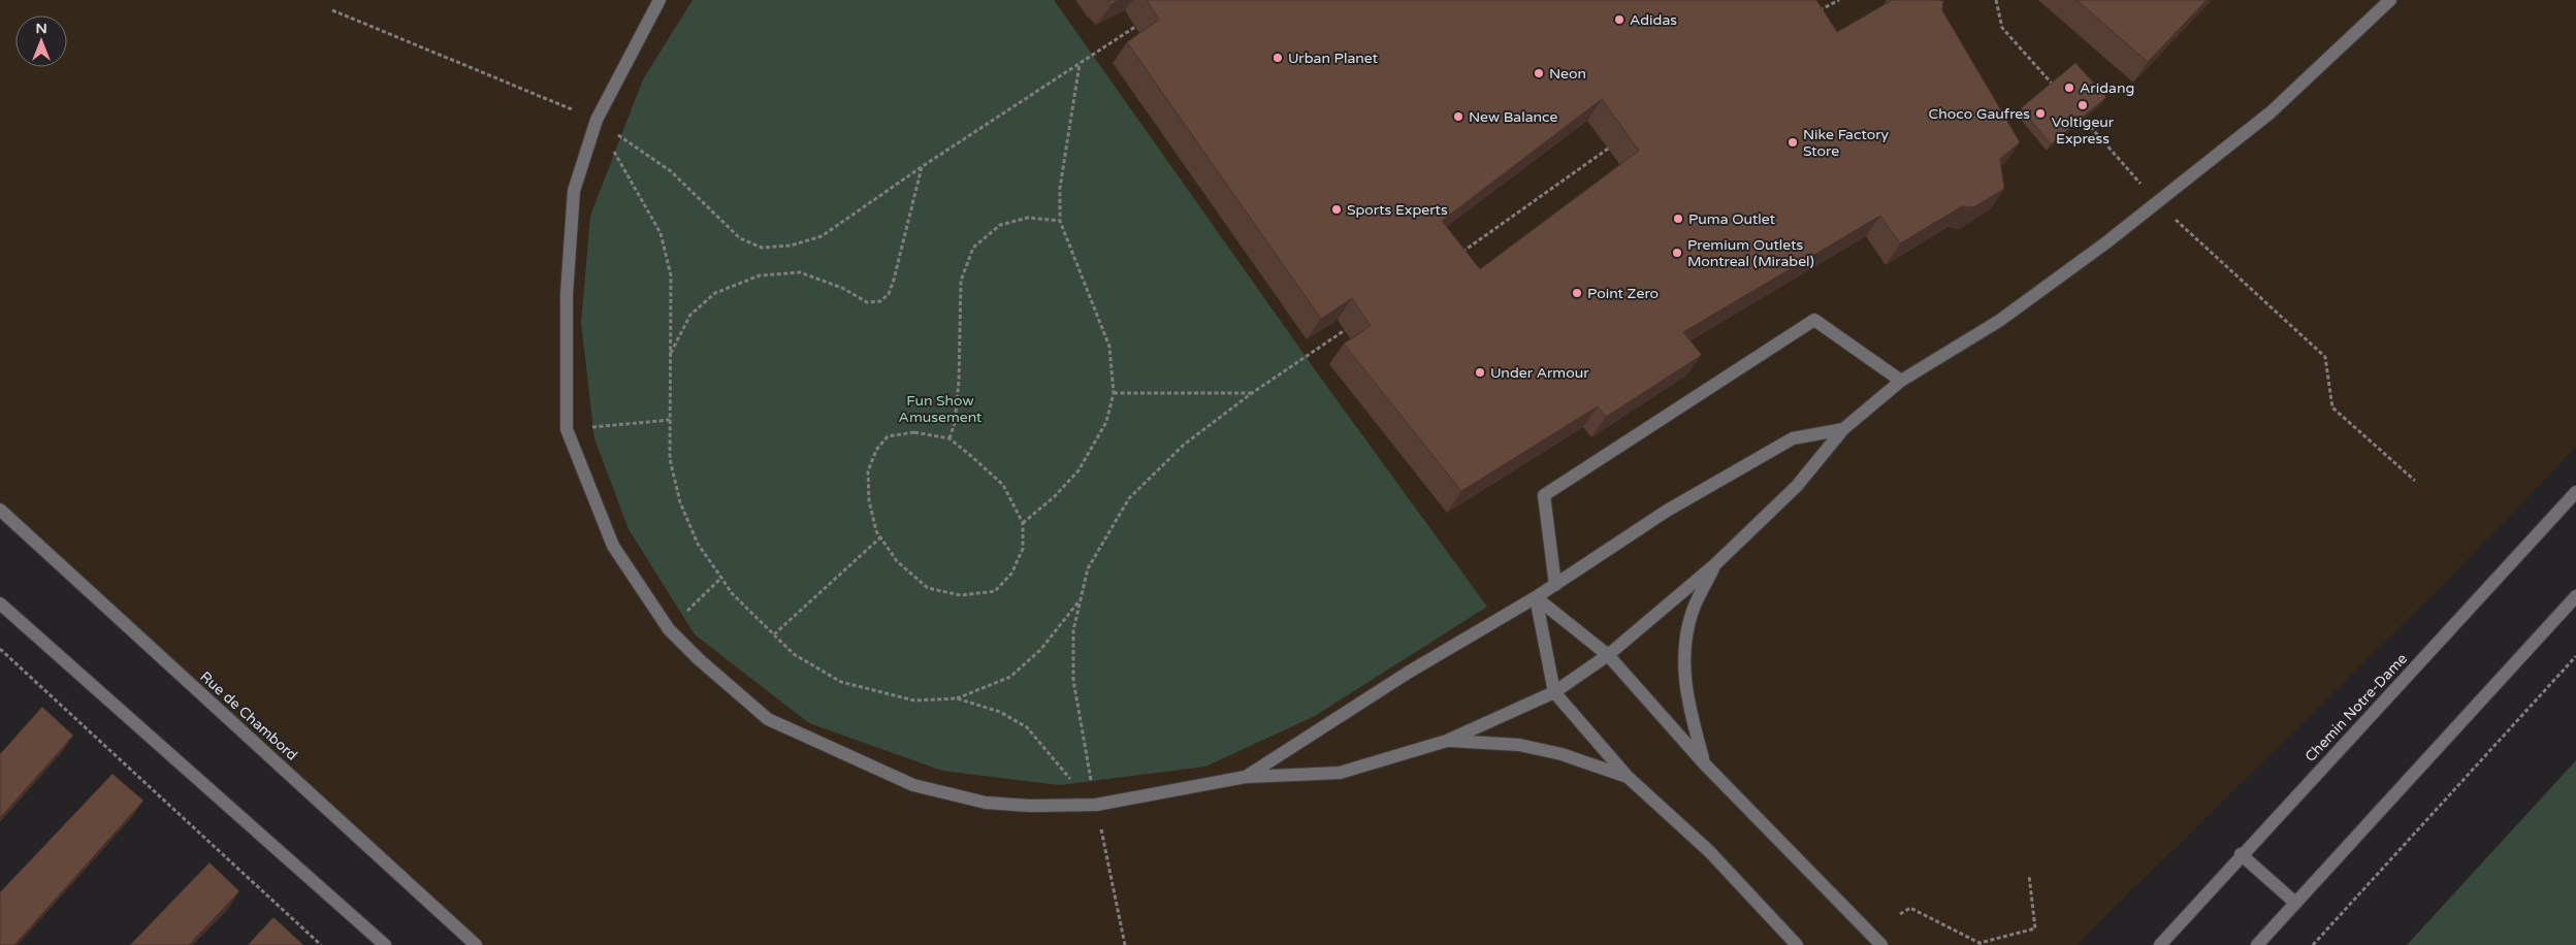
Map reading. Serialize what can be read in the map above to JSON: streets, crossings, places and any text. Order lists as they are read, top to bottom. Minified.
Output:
{"streets":{"street":["Chemin Notre-Dame","Rue de Chambord"]},"parks":["Fun Show Amusement"],"places":["Adidas","Urban Planet","Neon","Aridang","Voltigeur Express","Choco Gaufres","New Balance","Nike Factory Store","Sports Experts","Puma Outlet","Premium Outlets Montreal (Mirabel)","Point Zero","Under Armour"],"north":"top"}
